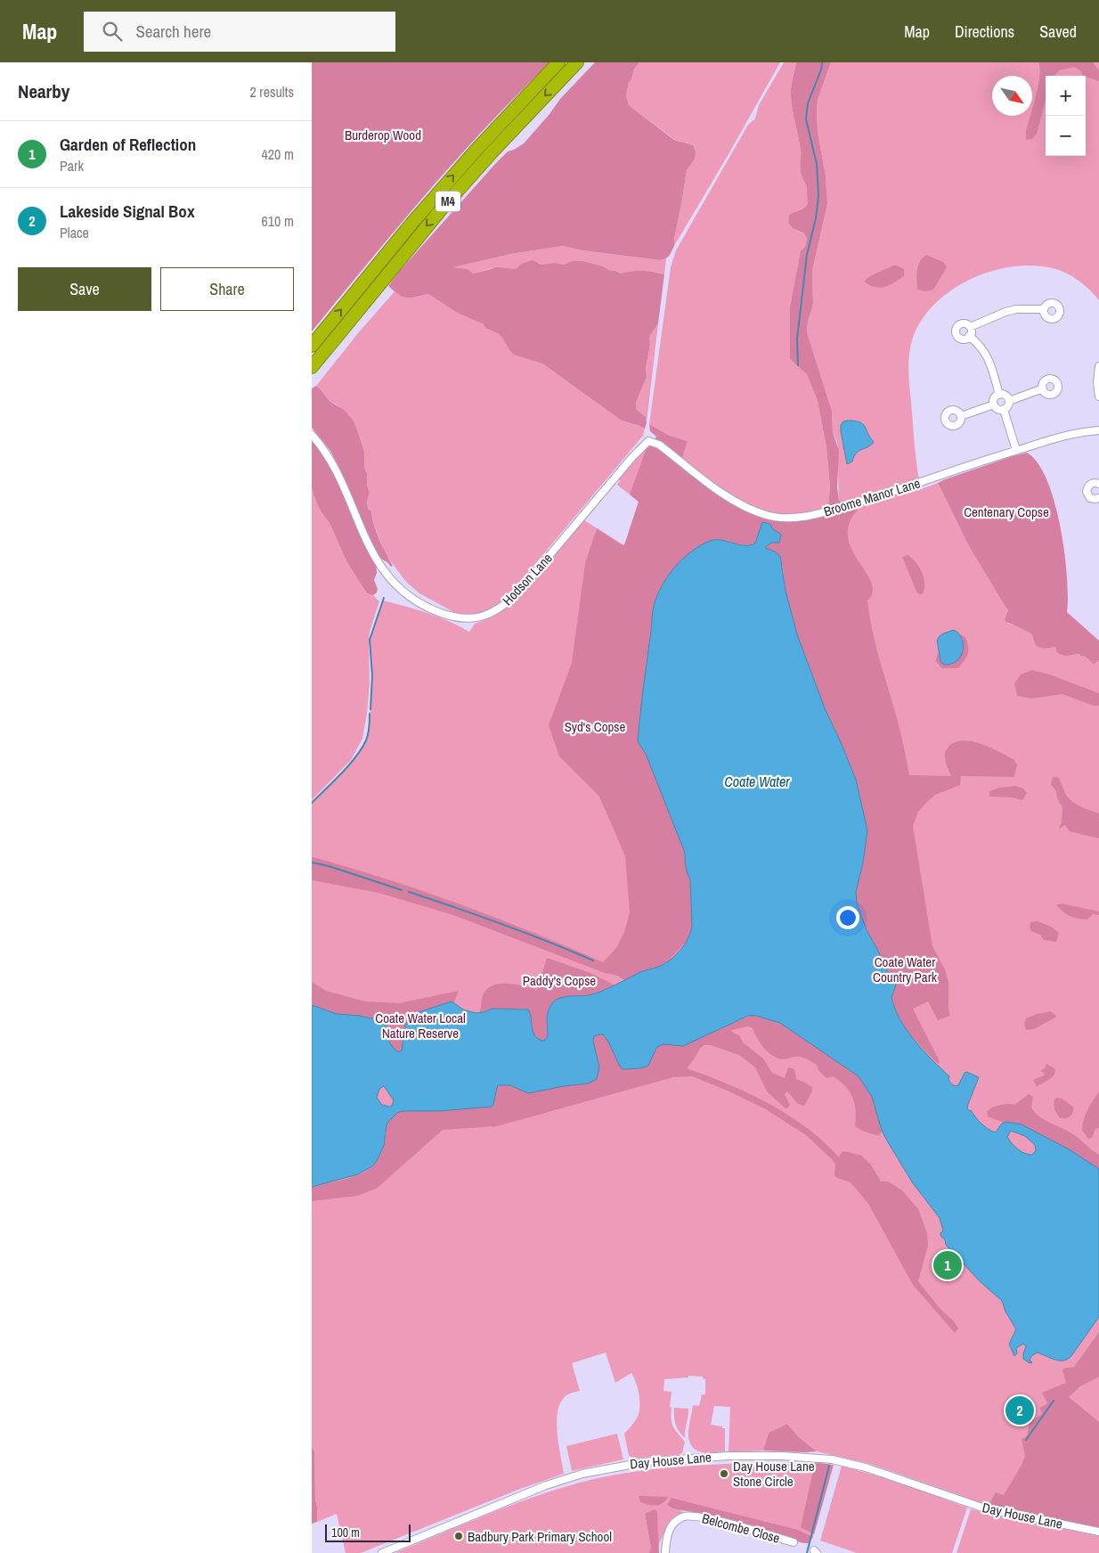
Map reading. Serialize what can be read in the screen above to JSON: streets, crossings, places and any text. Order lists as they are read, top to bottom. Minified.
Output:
{"streets":{"highway":["M4"],"street":["Broome Manor Lane","Hodson Lane","Day House Lane","Belcombe Close"]},"crossings":[["Broome Manor Lane","Hodson Lane"]],"water":["Coate Water"],"parks":["Burderop Wood","Centenary Copse","Syd's Copse","Coate Water Country Park","Paddy's Copse","Coate Water Local Nature Reserve"],"places":["Day House Lane Stone Circle","Badbury Park Primary School"],"scale_bar":"100 m","north":"bottom right","page":{"header":"Map","search":"Search here","nav":["Map","Directions","Saved"],"heading":["Nearby","2 results"],"map_buttons":["+","−"],"list":[{"mark":"1","name":"Garden of Reflection","note":"Park","value":"420 m"},{"mark":"2","name":"Lakeside Signal Box","note":"Place","value":"610 m"}],"buttons":["Save","Share"],"pins":["1","2"],"scale":"100 m"}}
